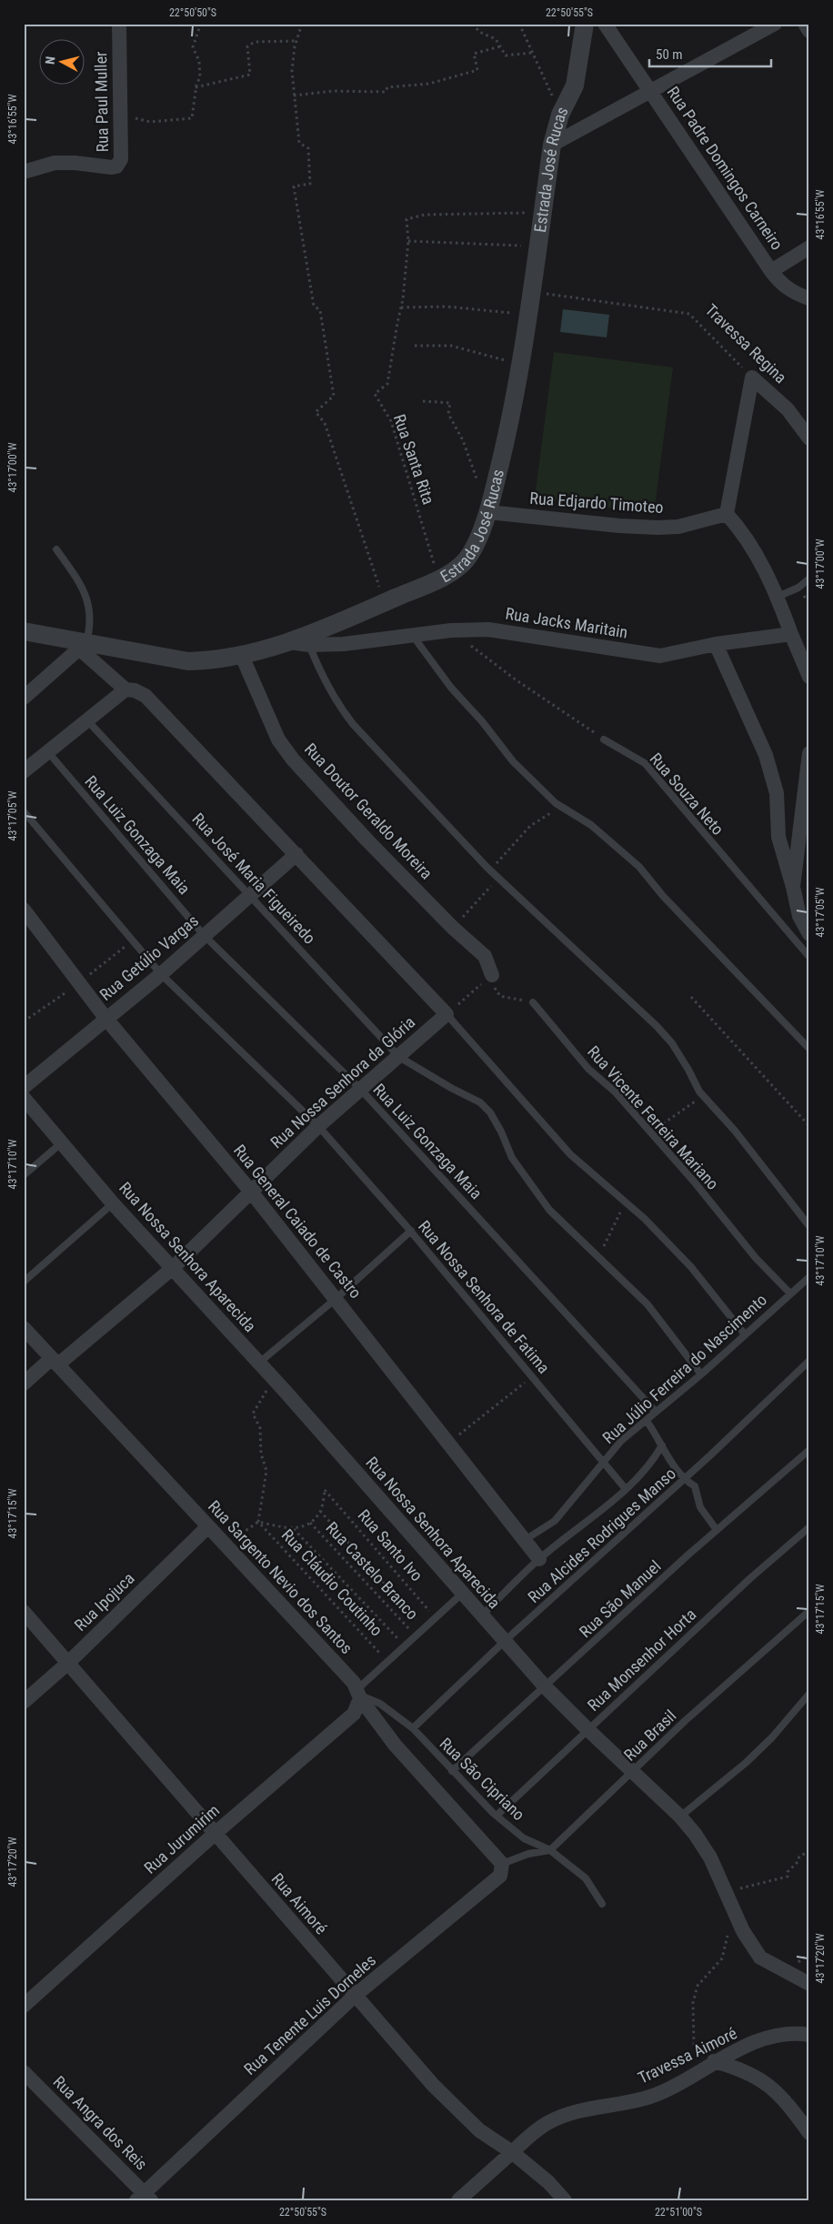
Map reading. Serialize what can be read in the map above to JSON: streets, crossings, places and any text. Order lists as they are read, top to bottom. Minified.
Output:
{"streets":{"street":["Rua Paul Muller","Rua Padre Domingos Carneiro","Estrada José Rucas","Travessa Regina","Rua Edjardo Timoteo","Rua Jacks Maritain","Rua Doutor Geraldo Moreira","Rua Getúlio Vargas","Rua Nossa Senhora da Glória","Rua General Caiado de Castro","Rua Nossa Senhora Aparecida","Rua Sargento Nevio dos Santos","Rua Ipojuca","Rua Jurumirim","Rua Aimoré","Rua Tenente Luis Dorneles","Travessa Aimoré","Rua Angra dos Reis"],"lane":["Rua Souza Neto","Rua Luiz Gonzaga Maia","Rua José Maria Figueiredo","Rua Vicente Ferreira Mariano","Rua Nossa Senhora de Fatima","Rua Júlio Ferreira do Nascimento","Rua Alcides Rodrigues Manso","Rua São Manuel","Rua Monsenhor Horta","Rua Brasil","Rua São Cipriano"],"path":["Rua Santa Rita","Rua Santo Ivo","Rua Castelo Branco","Rua Cláudio Coutinho"]},"crossings":[["Estrada José Rucas","Travessa Regina"],["Estrada José Rucas","Rua Santa Rita"],["Estrada José Rucas","Rua Edjardo Timoteo"],["Estrada José Rucas","Rua Jacks Maritain"],["Estrada José Rucas","Rua Doutor Geraldo Moreira"],["Rua Luiz Gonzaga Maia","Rua Getúlio Vargas"],["Rua Luiz Gonzaga Maia","Rua Nossa Senhora da Glória"],["Rua Luiz Gonzaga Maia","Rua Júlio Ferreira do Nascimento"],["Rua José Maria Figueiredo","Rua Getúlio Vargas"],["Rua José Maria Figueiredo","Rua Nossa Senhora da Glória"],["Rua José Maria Figueiredo","Rua Júlio Ferreira do Nascimento"],["Rua Getúlio Vargas","Rua General Caiado de Castro"],["Rua Getúlio Vargas","Rua Nossa Senhora de Fatima"],["Rua Nossa Senhora da Glória","Rua General Caiado de Castro"],["Rua Nossa Senhora da Glória","Rua Nossa Senhora Aparecida"],["Rua Nossa Senhora da Glória","Rua Nossa Senhora de Fatima"],["Rua Nossa Senhora da Glória","Rua Sargento Nevio dos Santos"],["Rua Vicente Ferreira Mariano","Rua Júlio Ferreira do Nascimento"],["Rua General Caiado de Castro","Rua Júlio Ferreira do Nascimento"],["Rua Nossa Senhora Aparecida","Rua Alcides Rodrigues Manso"],["Rua Nossa Senhora Aparecida","Rua São Manuel"],["Rua Nossa Senhora Aparecida","Rua Monsenhor Horta"],["Rua Nossa Senhora Aparecida","Rua Brasil"],["Rua Nossa Senhora de Fatima","Rua Júlio Ferreira do Nascimento"],["Rua Alcides Rodrigues Manso","Rua São Cipriano"],["Rua Sargento Nevio dos Santos","Rua Ipojuca"],["Rua Sargento Nevio dos Santos","Rua São Cipriano"],["Rua Sargento Nevio dos Santos","Rua Jurumirim"],["Rua Sargento Nevio dos Santos","Rua Tenente Luis Dorneles"],["Rua São Manuel","Rua São Cipriano"],["Rua Ipojuca","Rua Aimoré"],["Rua Monsenhor Horta","Rua São Cipriano"],["Rua Brasil","Rua São Cipriano"],["Rua São Cipriano","Rua Jurumirim"],["Rua Jurumirim","Rua Aimoré"],["Rua Aimoré","Rua Tenente Luis Dorneles"],["Rua Aimoré","Travessa Aimoré"],["Rua Tenente Luis Dorneles","Rua Angra dos Reis"]],"scale_bar":"50 m","north":"left","coordinates":["22°50'50\"S","22°50'55\"S","43°16'55\"W","43°17'00\"W","43°17'05\"W","43°17'10\"W","43°17'15\"W","43°17'20\"W","22°51'00\"S"]}
